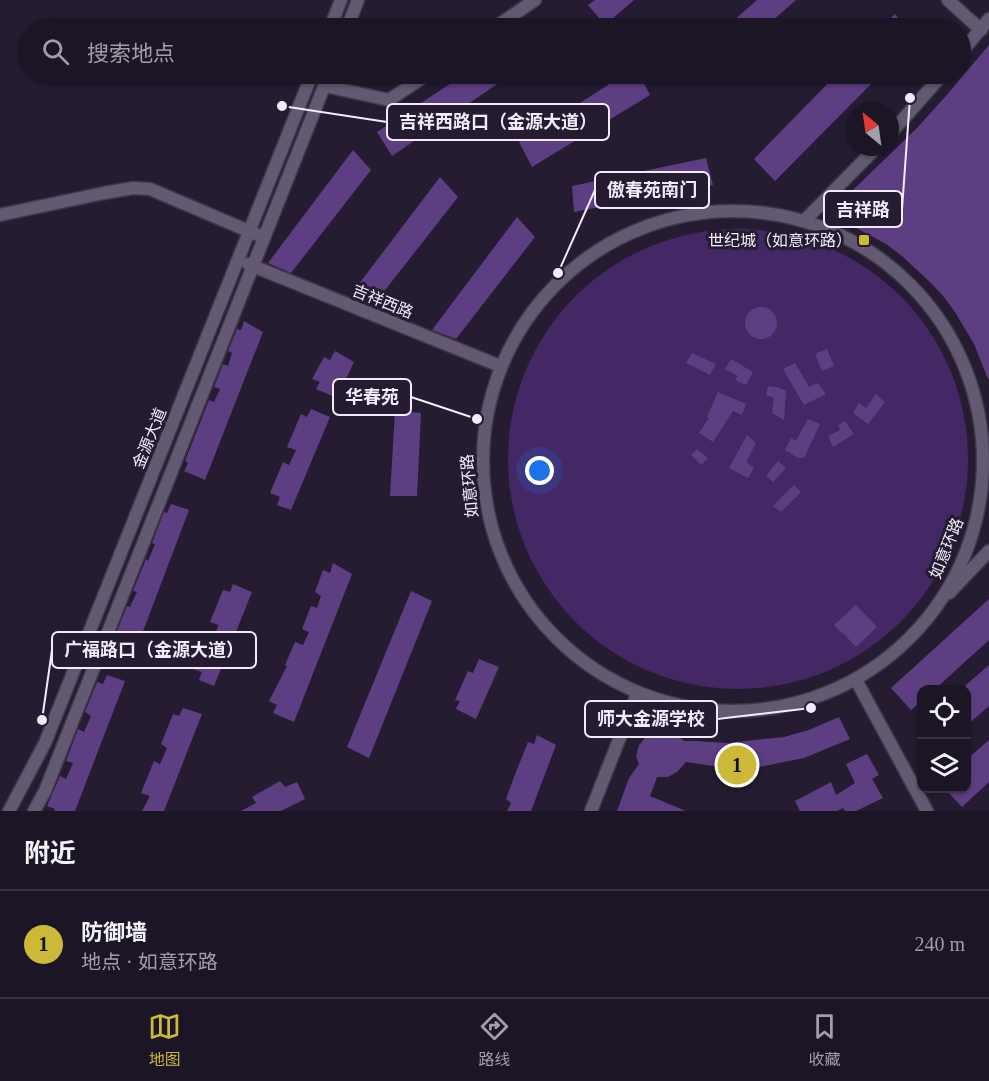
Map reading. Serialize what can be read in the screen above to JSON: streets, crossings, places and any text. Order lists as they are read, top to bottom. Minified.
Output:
{"streets":{"street":["吉祥西路","金源大道","如意环路"]},"crossings":[["吉祥西路","金源大道"],["吉祥西路","如意环路"]],"places":{"other":["吉祥路","吉祥西路口（金源大道）","傲春苑南门","华春苑","师大金源学校","广福路口（金源大道）"],"transit":["世纪城（如意环路）"]},"north":"top left","page":{"search":"搜索地点","pins":"1","heading":"附近","list":[{"mark":"1","name":"防御墙","note":"地点 · 如意环路","value":"240 m"}],"nav":["地图","路线","收藏"]}}
